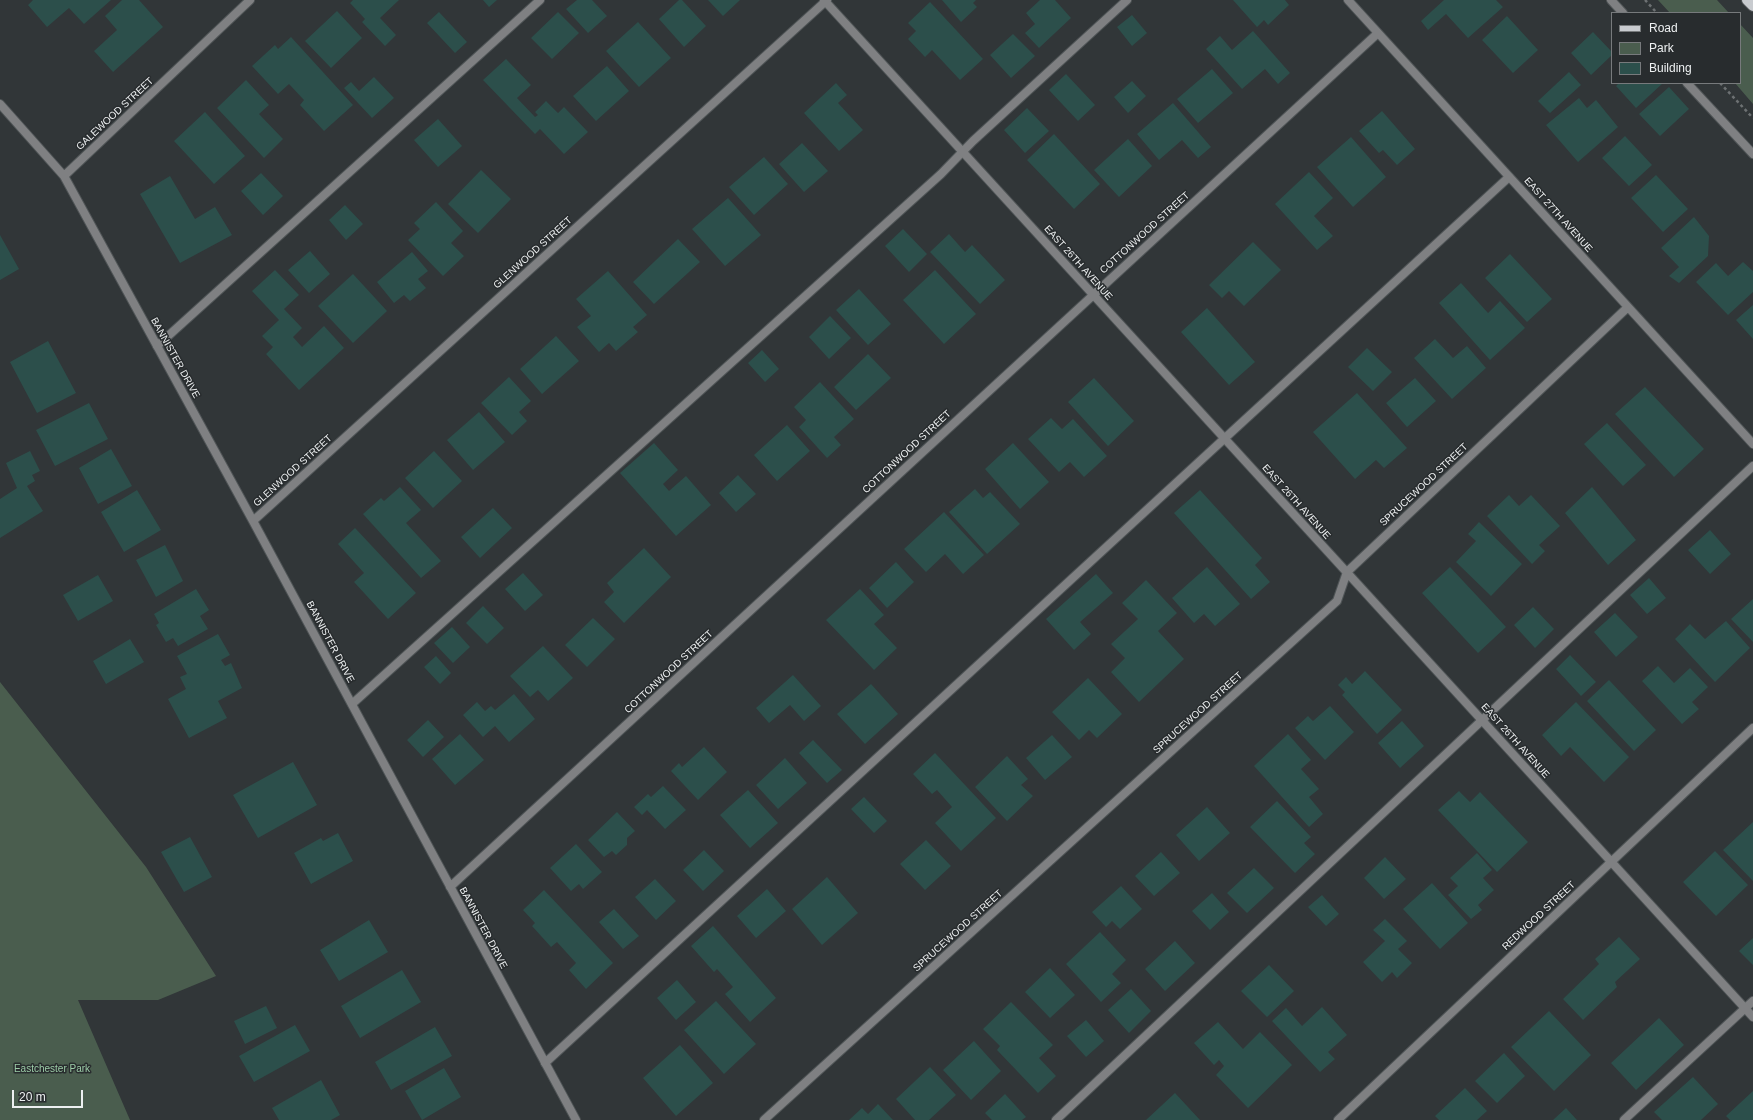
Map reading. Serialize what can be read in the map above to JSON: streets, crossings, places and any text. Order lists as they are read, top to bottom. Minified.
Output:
{"streets":{"street":["GALEWOOD STREET","EAST 27TH AVENUE","COTTONWOOD STREET","GLENWOOD STREET","EAST 26TH AVENUE","BANNISTER DRIVE","SPRUCEWOOD STREET","REDWOOD STREET"]},"crossings":[["GALEWOOD STREET","BANNISTER DRIVE"],["EAST 27TH AVENUE","COTTONWOOD STREET"],["EAST 27TH AVENUE","SPRUCEWOOD STREET"],["COTTONWOOD STREET","EAST 26TH AVENUE"],["COTTONWOOD STREET","BANNISTER DRIVE"],["GLENWOOD STREET","EAST 26TH AVENUE"],["GLENWOOD STREET","BANNISTER DRIVE"],["EAST 26TH AVENUE","SPRUCEWOOD STREET"],["EAST 26TH AVENUE","REDWOOD STREET"]],"parks":["Eastchester Park"],"legend":["Road","Park","Building"],"scale_bar":"20 m"}
